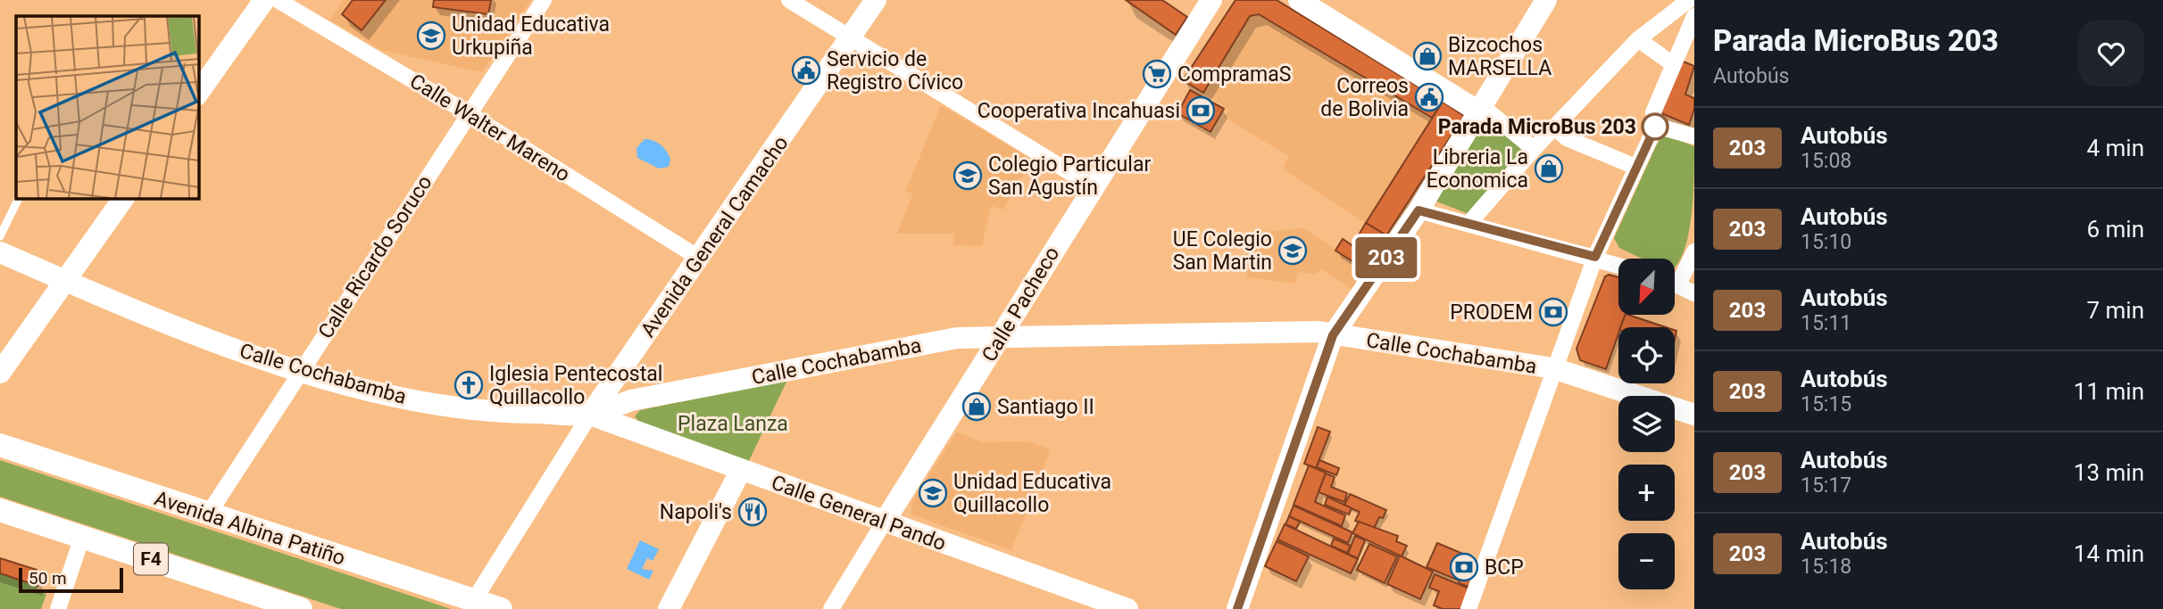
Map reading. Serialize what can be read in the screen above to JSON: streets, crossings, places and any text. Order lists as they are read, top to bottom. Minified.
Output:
{"streets":{"main road":["Avenida General Camacho","Calle Pacheco","Calle Cochabamba","Calle General Pando","Avenida Albina Patiño","F4"],"street":["Calle Walter Mareno","Calle Ricardo Soruco"]},"crossings":[["Calle Walter Mareno","Avenida General Camacho"],["Calle Walter Mareno","Calle Ricardo Soruco"],["Avenida General Camacho","Calle Cochabamba"],["Avenida General Camacho","Calle General Pando"],["Avenida General Camacho","Avenida Albina Patiño"],["Calle Ricardo Soruco","Calle Cochabamba"],["Calle Ricardo Soruco","Avenida Albina Patiño"],["Calle Pacheco","Calle Cochabamba"],["Calle Pacheco","Calle General Pando"],["Calle Cochabamba","Calle General Pando"]],"parks":["Plaza Lanza"],"places":{"school or university":["Unidad Educativa Urkupiña","Colegio Particular San Agustín","UE Colegio San Martin","Unidad Educativa Quillacollo"],"shop":["Bizcochos MARSELLA","Libreria La Economica","Santiago II"],"public building":["Servicio de Registro Cívico","Correos de Bolivia"],"supermarket":["CompramaS"],"bank":["Cooperativa Incahuasi","PRODEM","BCP"],"other":["Parada MicroBus 203"],"church":["Iglesia Pentecostal Quillacollo"],"restaurant":["Napoli's"]},"lines":["bus line 203"],"scale_bar":"50 m","north":"bottom left","page":{"on_map":"203","heading":["Parada MicroBus 203","Autobús"],"list":[{"mark":"203","name":"Autobús","note":"15:08","value":"4 min"},{"mark":"203","name":"Autobús","note":"15:10","value":"6 min"},{"mark":"203","name":"Autobús","note":"15:11","value":"7 min"},{"mark":"203","name":"Autobús","note":"15:15","value":"11 min"},{"mark":"203","name":"Autobús","note":"15:17","value":"13 min"},{"mark":"203","name":"Autobús","note":"15:18","value":"14 min"}],"map_buttons":["+","−"],"scale":"50 m"}}
